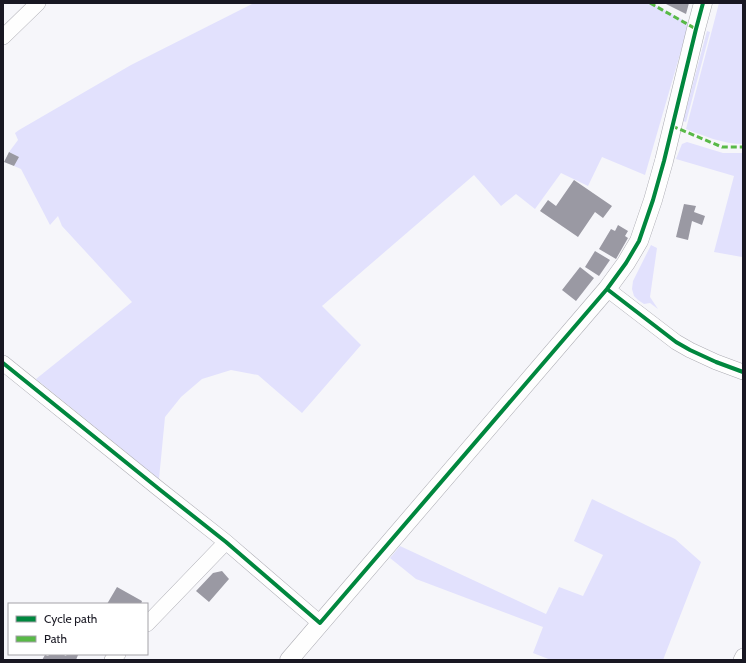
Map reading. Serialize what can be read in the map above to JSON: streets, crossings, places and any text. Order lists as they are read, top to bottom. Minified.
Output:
{"legend":["Cycle path","Path"]}
